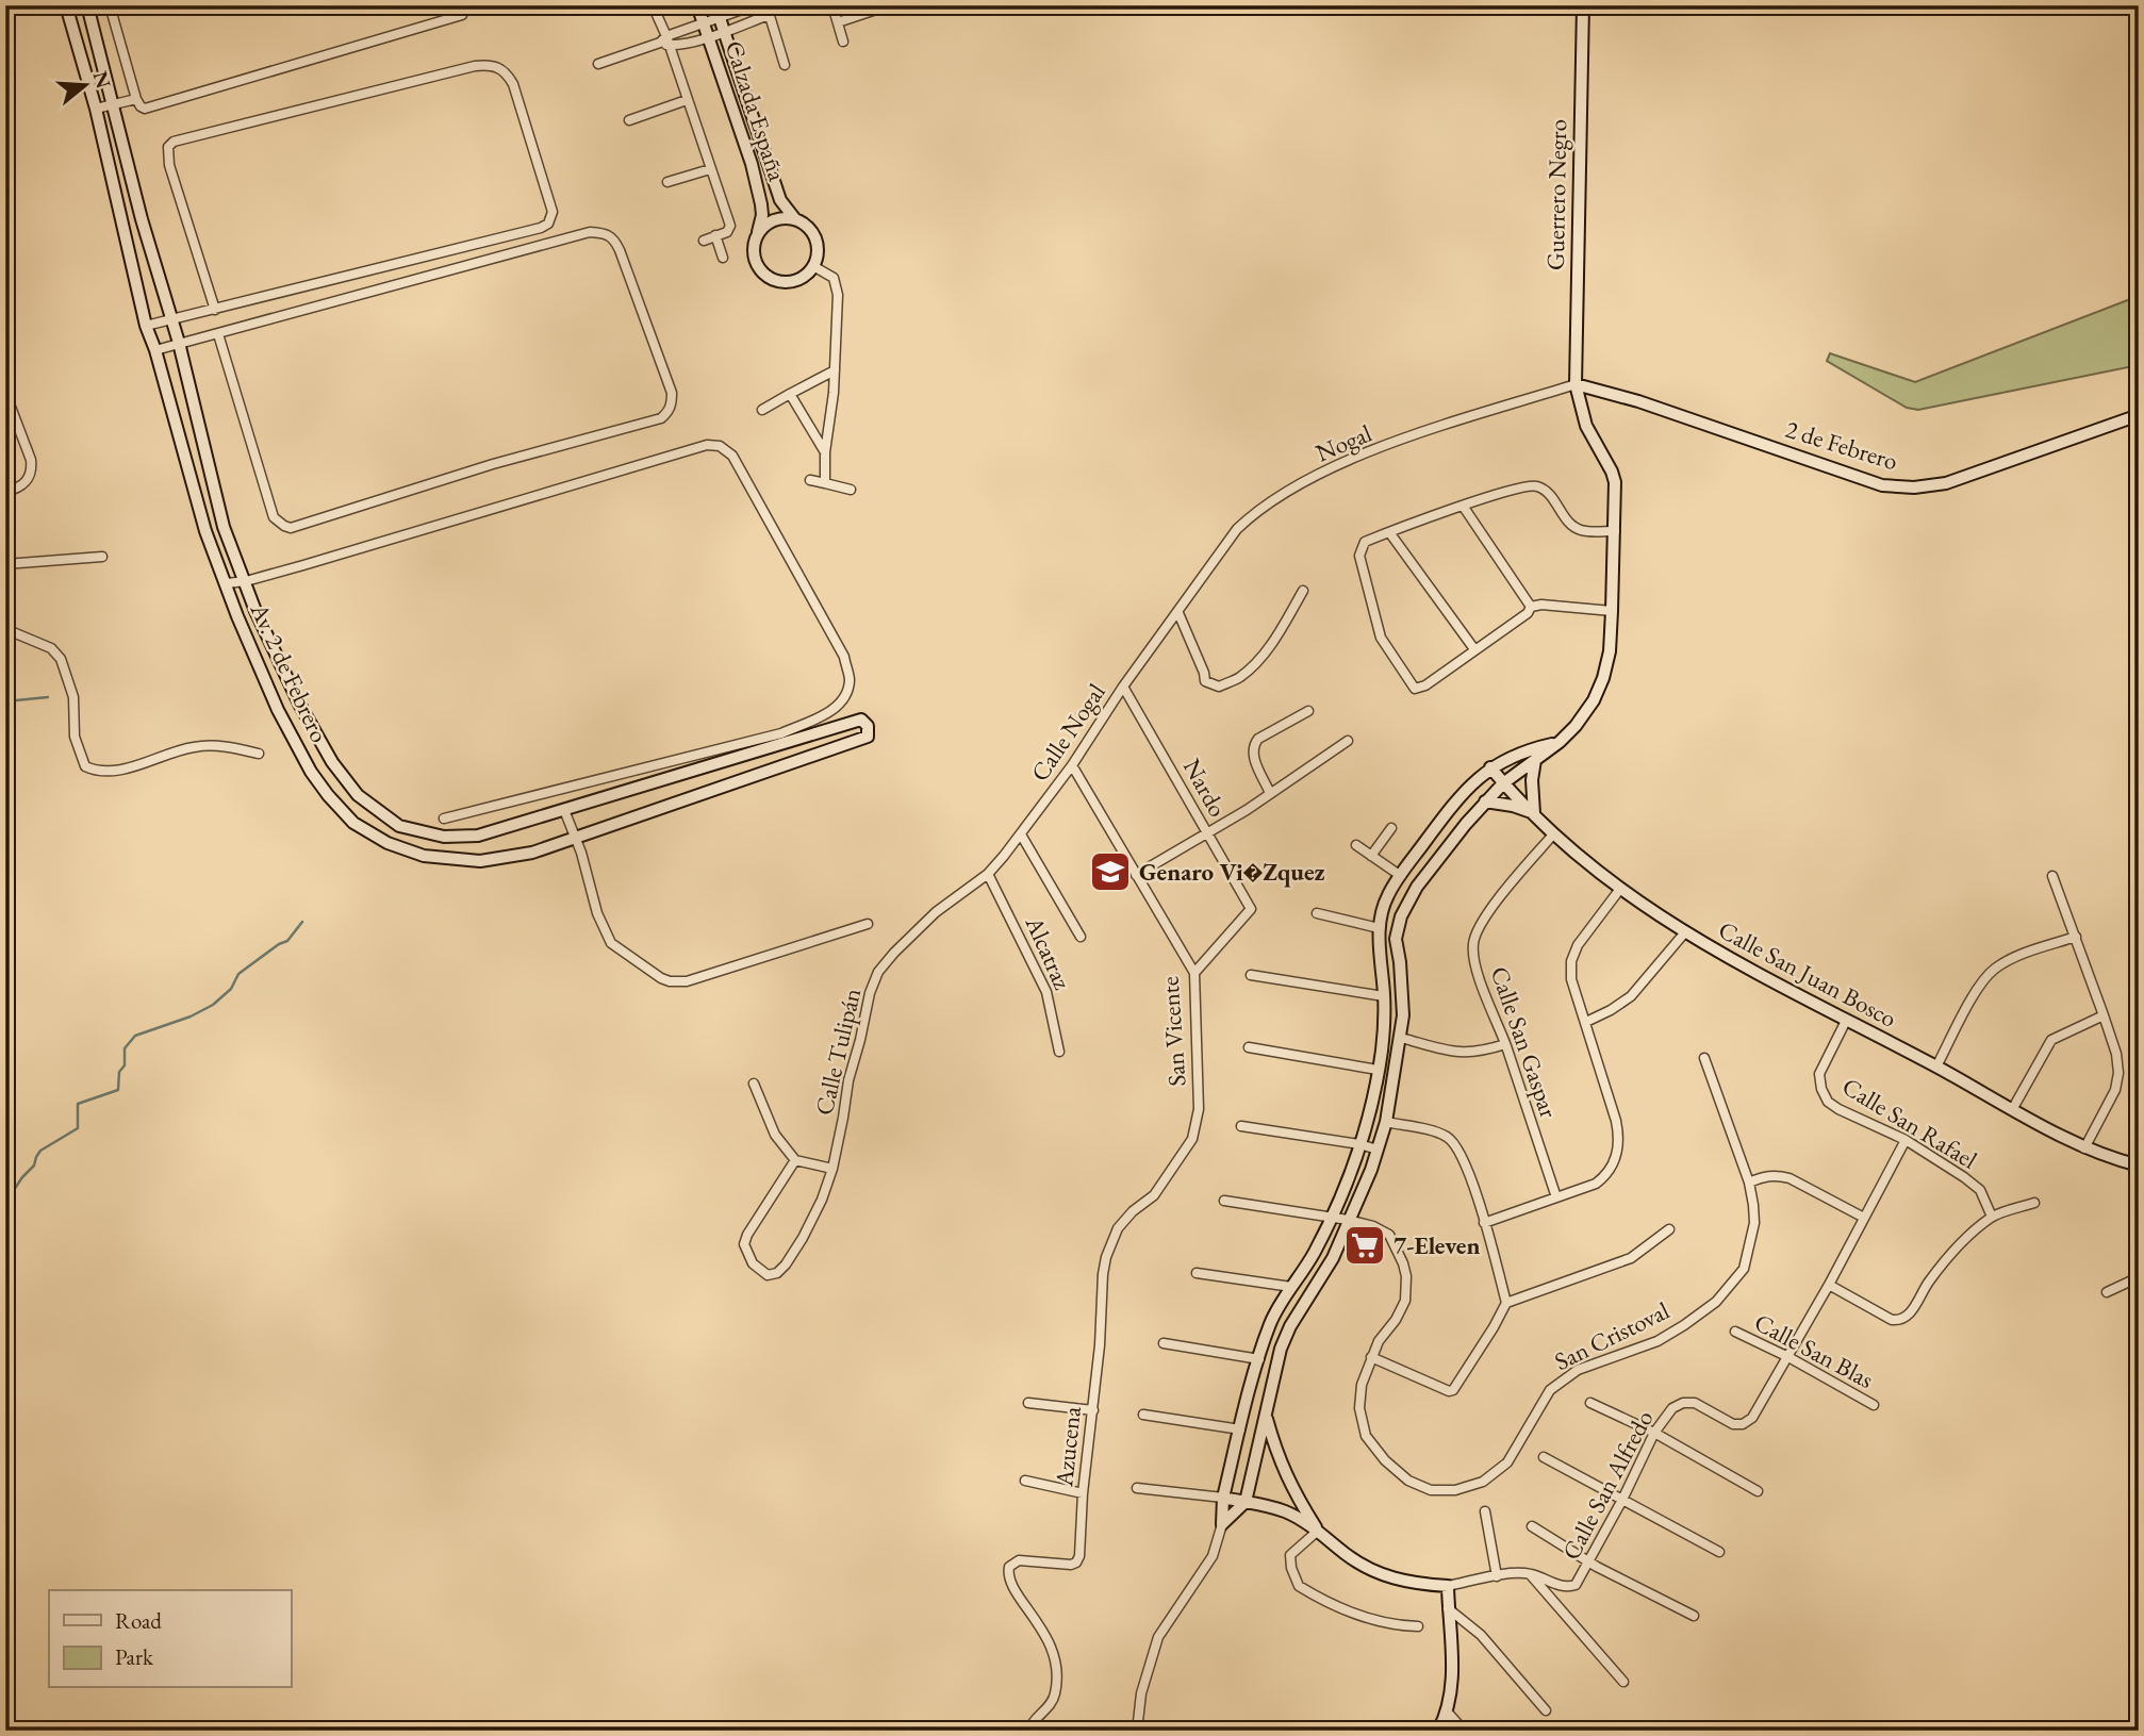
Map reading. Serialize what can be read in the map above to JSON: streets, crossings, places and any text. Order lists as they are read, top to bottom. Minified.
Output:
{"streets":{"street":["Calzada España","Guerrero Negro","Nogal","2 de Febrero","Av. 2 de Febrero","Calle Nogal","Nardo","Alcatraz","Calle San Juan Bosco","San Vicente","Calle San Gaspar","Calle Tulipán","Calle San Rafael","San Cristoval","Calle San Blas","Azucena","Calle San Alfredo"]},"crossings":[["Guerrero Negro","Nogal"],["Guerrero Negro","2 de Febrero"],["Nogal","2 de Febrero"],["Nogal","Calle Nogal"],["Calle Nogal","Nardo"],["Calle Nogal","Alcatraz"],["Calle Nogal","Calle Tulipán"],["Nardo","San Vicente"],["Alcatraz","Calle Tulipán"],["Calle San Juan Bosco","Calle San Gaspar"],["Calle San Juan Bosco","Calle San Rafael"],["San Vicente","Azucena"],["Calle San Rafael","Calle San Alfredo"],["Calle San Blas","Calle San Alfredo"]],"places":{"school or university":["Genaro Vi�Zquez"],"supermarket":["7-Eleven"]},"legend":["Road","Park"],"north":"right"}
